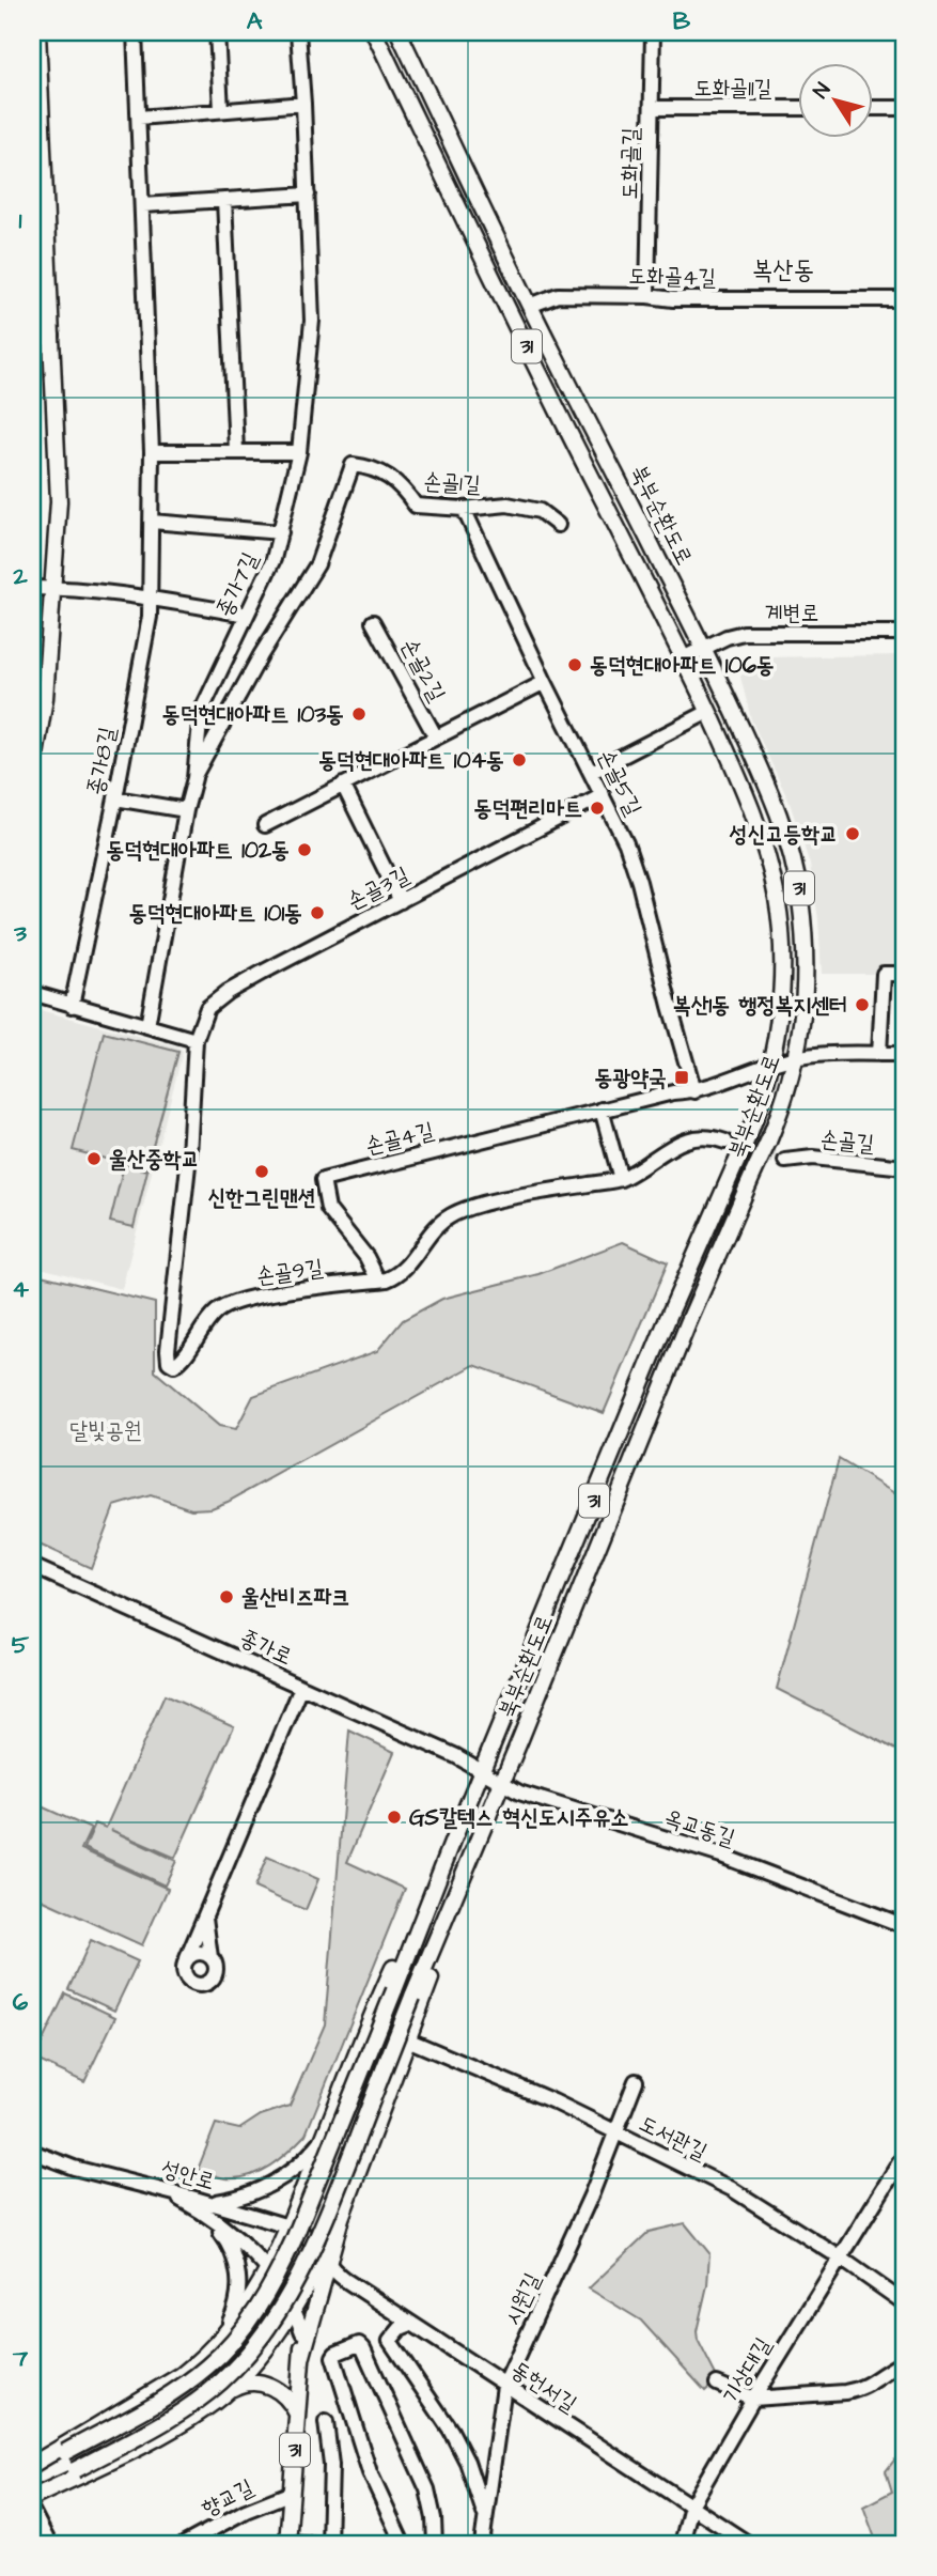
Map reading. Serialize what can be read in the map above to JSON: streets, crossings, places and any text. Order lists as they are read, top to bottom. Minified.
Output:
{"streets":{"main road":["31","북부순환도로"],"street":["도화골11길","도화골길","도화골4길","손골1길","종가7길","계변로","손골2길","종가8길","손골5길","손골3길","손골4길","손골길","손골9길","종가로","옥교동길","도서관길","성안로","시원길","기상대길","동헌서길","향교길"]},"crossings":[["도화골11길","도화골길"],["도화골길","도화골4길"],["도화골4길","북부순환도로"],["31","향교길"],["손골1길","종가7길"],["손골1길","손골5길"],["북부순환도로","계변로"],["북부순환도로","손골4길"],["북부순환도로","종가로"],["북부순환도로","옥교동길"],["손골2길","손골5길"],["손골5길","손골3길"],["손골5길","손골4길"],["손골3길","손골9길"],["손골4길","손골9길"],["종가로","옥교동길"],["도서관길","시원길"],["도서관길","기상대길"],["시원길","동헌서길"],["기상대길","동헌서길"]],"districts":["복산동"],"parks":["달빛공원"],"places":{"other":["동덕현대아파트 106동","동덕현대아파트 103동","동덕현대아파트 104동","동덕편리마트","성신고등학교","동덕현대아파트 102동","동덕현대아파트 101동","복산1동 행정복지센터","울산중학교","신한그린맨션","울산비즈파크","GS칼텍스 혁신도시주유소"],"transit":["동광약국"]},"north":"top left","grid":{"columns":["A","B"],"rows":["1","2","3","4","5","6","7"]}}
